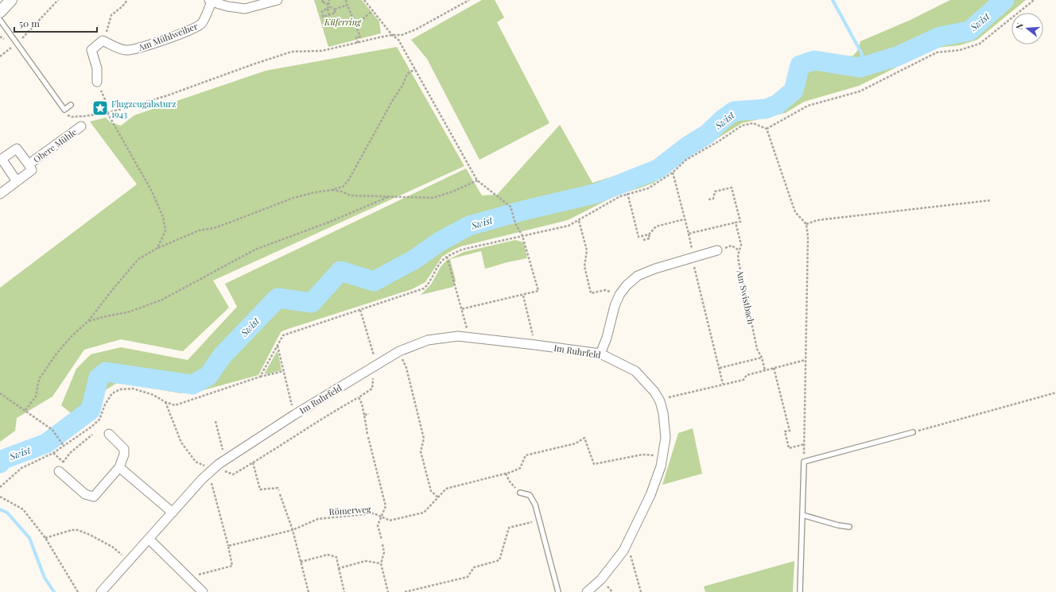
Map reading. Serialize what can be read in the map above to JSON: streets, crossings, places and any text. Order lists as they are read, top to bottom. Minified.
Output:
{"streets":{"street":["Am Mühlweiher","Obere Mühle","Im Ruhrfeld"],"path":["Am Swistbach","Römerweg"]},"crossings":[["Im Ruhrfeld","Römerweg"]],"water":["Swist"],"parks":["Küferring"],"places":{"place":["Flugzeugabsturz 1943"]},"scale_bar":"50 m","north":"left"}
